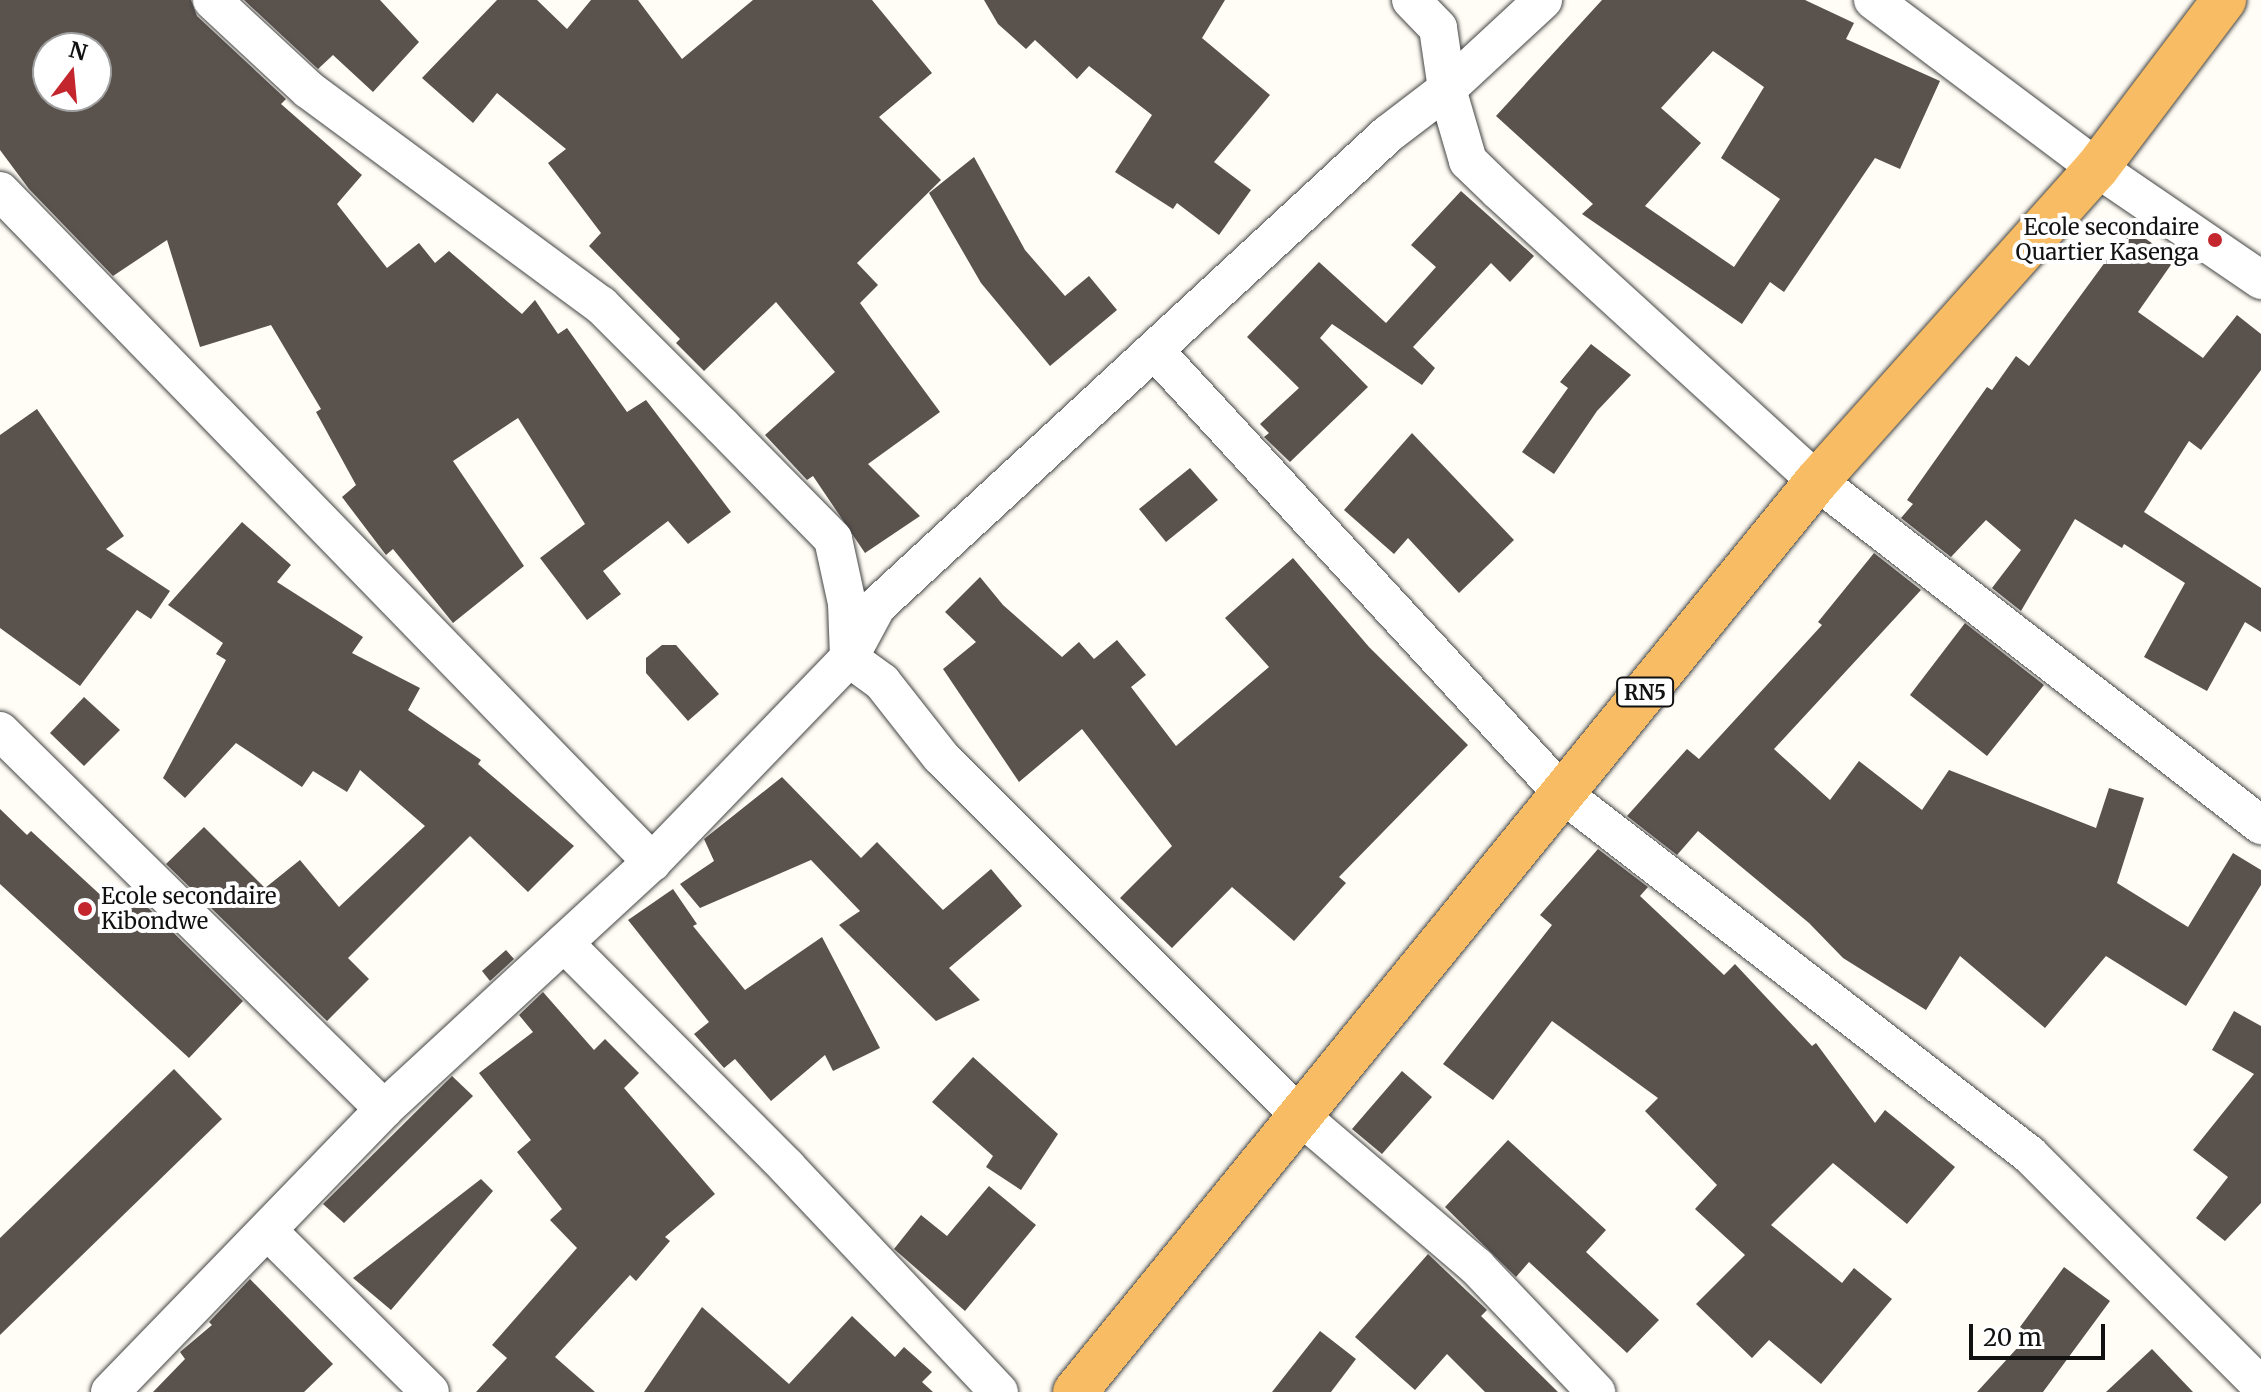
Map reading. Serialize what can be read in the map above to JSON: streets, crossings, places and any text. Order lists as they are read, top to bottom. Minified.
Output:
{"streets":{"highway":["RN5"]},"places":["Ecole secondaire Quartier Kasenga","Ecole secondaire Kibondwe"],"scale_bar":"20 m","north":"top"}
